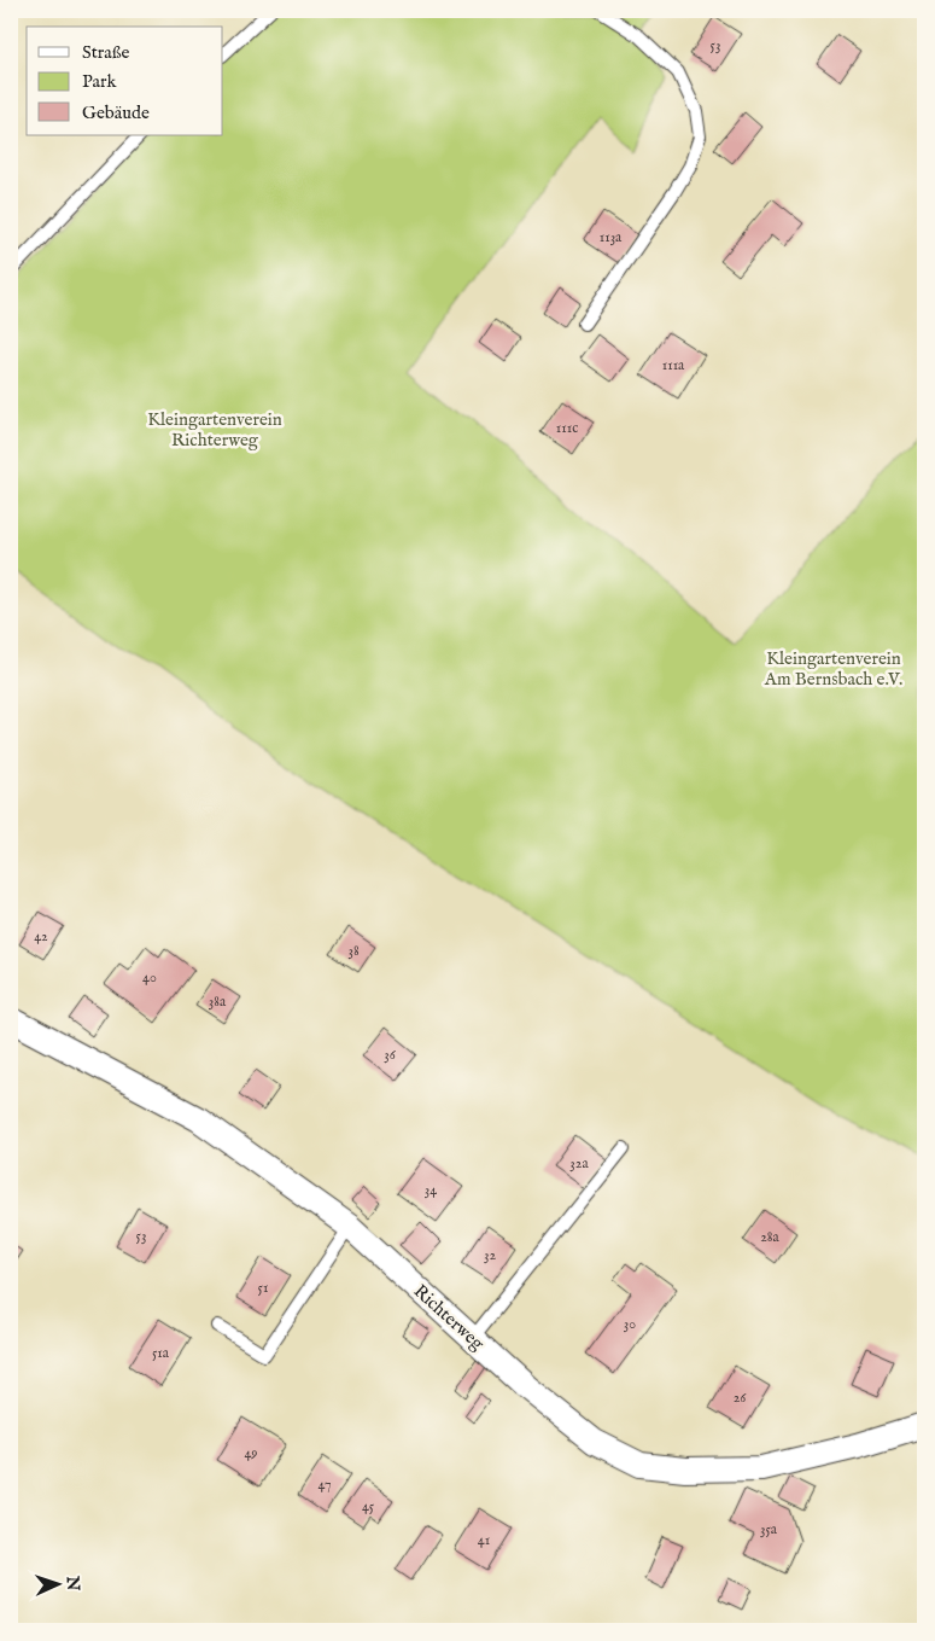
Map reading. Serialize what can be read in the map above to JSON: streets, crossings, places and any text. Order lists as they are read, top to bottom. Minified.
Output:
{"streets":{"street":["Richterweg"]},"parks":["Kleingartenverein Richterweg","Kleingartenverein Am Bernsbach e.V."],"house_numbers":["53","113a","111a","111c","42","38","40","38a","36","32a","34","53","28a","32","51","30","51a","26","49","47","45","35a","41"],"legend":["Straße","Park","Gebäude"],"north":"right"}
